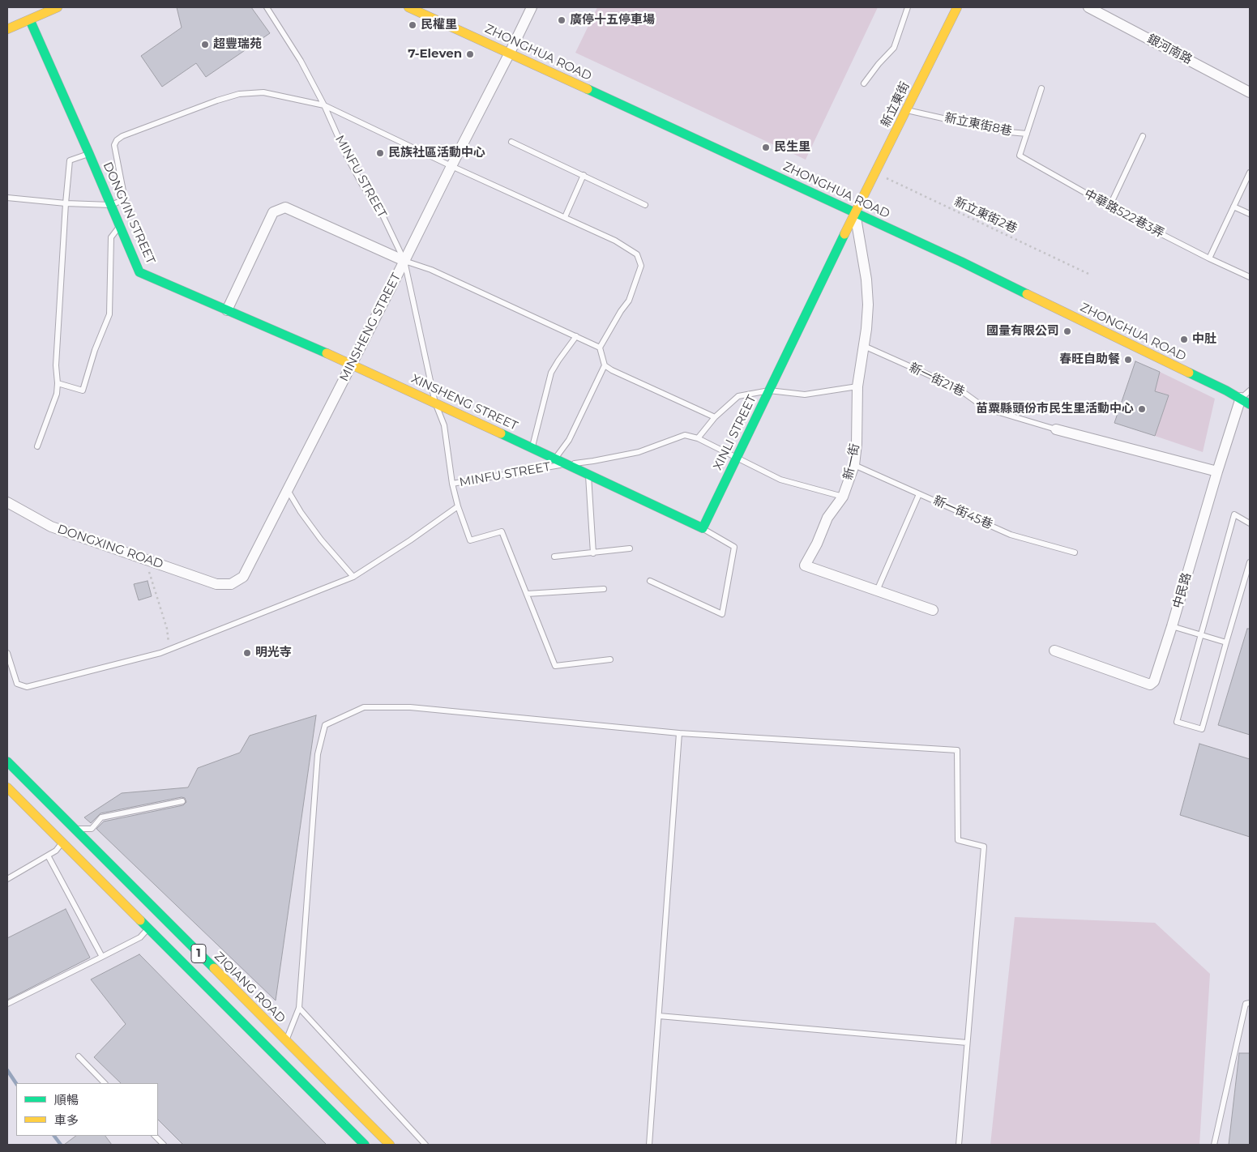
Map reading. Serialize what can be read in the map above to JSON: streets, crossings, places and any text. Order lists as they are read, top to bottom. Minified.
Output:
{"streets":{"street":["銀河南路","ZHONGHUA ROAD","新立東街","DONGYIN STREET","MINSHENG STREET","XINSHENG STREET","XINLI STREET","新一街","DONGXING ROAD","中民路","1","ZIQIANG ROAD"],"lane":["新立東街8巷","MINFU STREET","中華路522巷3弄","新一街21巷","新一街45巷"],"path":["新立東街2巷"]},"crossings":[["ZHONGHUA ROAD","新立東街"],["ZHONGHUA ROAD","MINSHENG STREET"],["ZHONGHUA ROAD","XINLI STREET"],["ZHONGHUA ROAD","新一街"],["ZHONGHUA ROAD","中民路"],["新立東街","新立東街8巷"],["新立東街","新立東街2巷"],["新立東街","XINLI STREET"],["新立東街","新一街"],["新立東街8巷","中華路522巷3弄"],["MINFU STREET","MINSHENG STREET"],["MINFU STREET","XINSHENG STREET"],["DONGYIN STREET","MINSHENG STREET"],["DONGYIN STREET","XINSHENG STREET"],["MINSHENG STREET","XINSHENG STREET"],["MINSHENG STREET","DONGXING ROAD"],["新一街21巷","新一街"],["XINLI STREET","新一街"],["新一街","新一街45巷"]],"places":["廣停十五停車場","民權里","超豐瑞苑","7-Eleven","民生里","民族社區活動中心","國量有限公司","中肚","春旺自助餐","苗粟縣頭份巿民生里活動中心","明光寺"],"legend":["順暢","車多"]}
